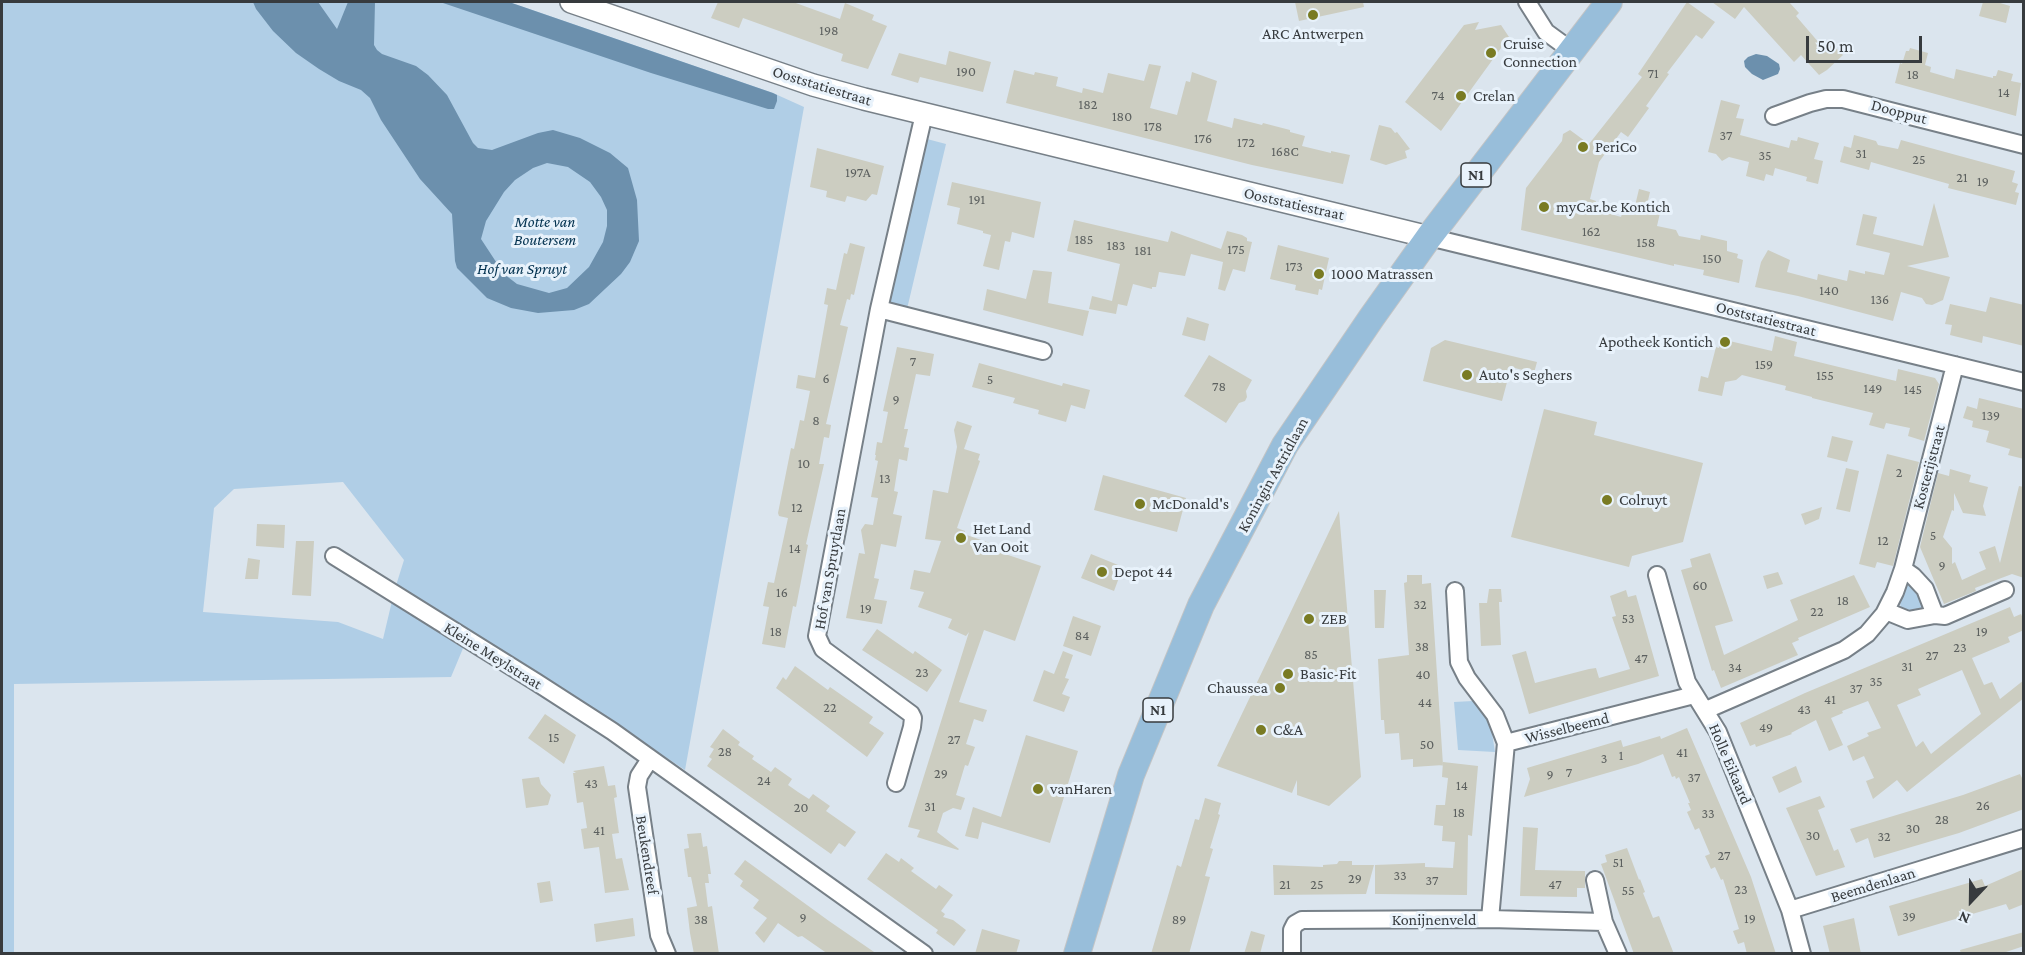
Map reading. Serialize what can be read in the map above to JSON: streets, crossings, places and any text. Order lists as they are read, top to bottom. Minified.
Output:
{"streets":{"main road":["N1","Koningin Astridlaan"],"street":["Ooststatiestraat","Doopput","Kosterijstraat","Hof van Spruytlaan","Kleine Meylstraat","Wisselbeemd","Holle Eikaard","Beukendreef","Beemdenlaan","Konijnenveld"]},"crossings":[["Ooststatiestraat","Kosterijstraat"],["Ooststatiestraat","Koningin Astridlaan"],["Ooststatiestraat","Hof van Spruytlaan"],["Kosterijstraat","Holle Eikaard"],["Kleine Meylstraat","Beukendreef"],["Wisselbeemd","Holle Eikaard"],["Wisselbeemd","Konijnenveld"],["Holle Eikaard","Beemdenlaan"]],"parks":["Motte van Boutersem","Hof van Spruyt"],"places":["ARC Antwerpen","Cruise Connection","Crelan","PeriCo","myCar.be Kontich","1000 Matrassen","Apotheek Kontich","Auto's Seghers","Colruyt","McDonald's","Het Land Van Ooit","Depot 44","ZEB","Basic-Fit","Chaussea","C&A","vanHaren"],"house_numbers":["198","190","71","18","14","74","182","180","178","37","176","172","168C","31","35","25","197A","21","19","191","162","185","158","183","175","181","150","173","140","136","7","159","155","6","5","78","149","145","9","139","8","10","2","13","12","5","12","14","9","60","16","18","32","19","22","53","18","19","84","38","23","85","27","47","31","34","23","40","35","37","41","44","22","43","49","15","27","50","28","41","1","3","7","29","9","37","24","43","14","26","31","20","18","33","28","30","41","30","32","27","51","33","29","37","21","25","47","23","55","39","9","19","38","89"],"scale_bar":"50 m","north":"bottom"}
